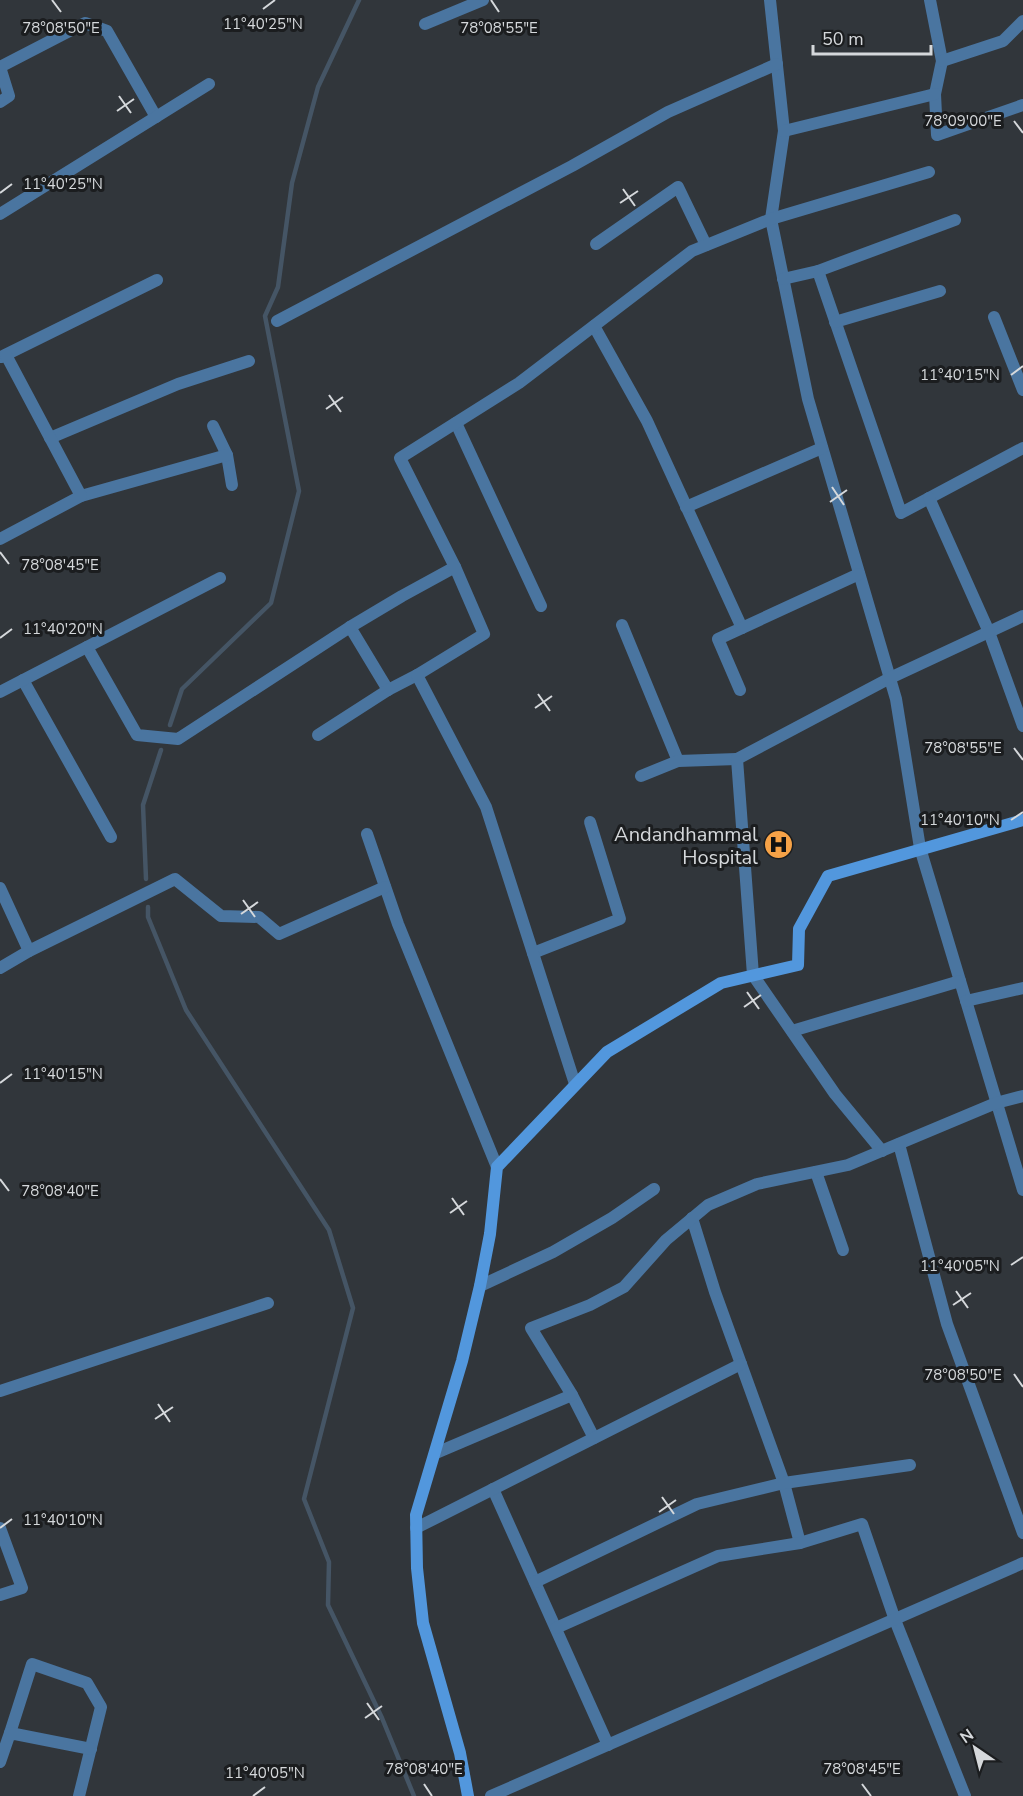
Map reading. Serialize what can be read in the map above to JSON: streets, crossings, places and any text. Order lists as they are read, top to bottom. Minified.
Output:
{"places":{"hospital":["Andandhammal Hospital"]},"scale_bar":"50 m","north":"top left","coordinates":["11°40'25\"N","78°08'50\"E","78°08'55\"E","78°09'00\"E","11°40'15\"N","78°08'45\"E","11°40'20\"N","11°40'10\"N","78°08'40\"E","11°40'05\"N"]}
